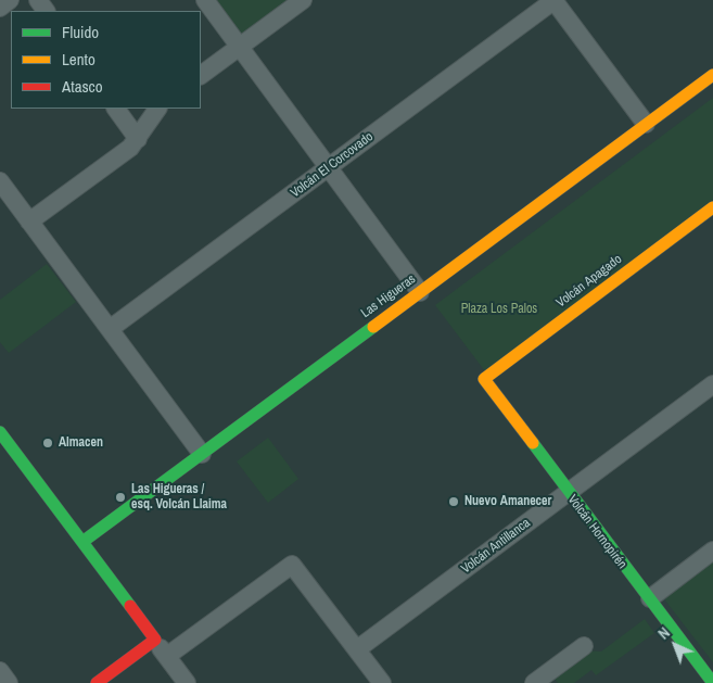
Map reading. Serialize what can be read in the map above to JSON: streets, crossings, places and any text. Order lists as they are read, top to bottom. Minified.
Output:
{"streets":{"street":["Volcán El Corcovado","Volcán Apagado","Las Higueras","Volcán Hornopirén","Volcán Antillanca"]},"crossings":[["Volcán Apagado","Volcán Hornopirén"],["Volcán Hornopirén","Volcán Antillanca"]],"parks":["Plaza Los Palos"],"places":["Almacen","Las Higueras / esq. Volcán Llaima","Nuevo Amanecer"],"legend":["Fluido","Lento","Atasco"],"north":"top left"}
